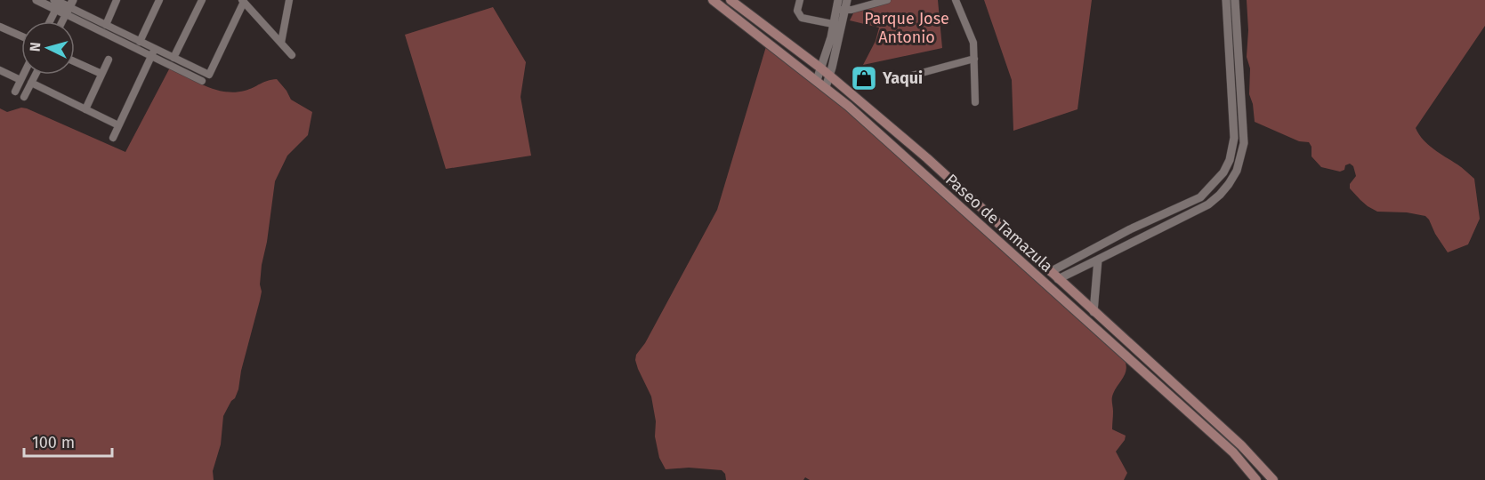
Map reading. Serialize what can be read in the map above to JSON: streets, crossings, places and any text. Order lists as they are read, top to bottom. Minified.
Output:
{"streets":{"main road":["Paseo de Tamazula"]},"parks":["Parque Jose Antonio"],"places":{"shop":["Yaqui"]},"scale_bar":"100 m","north":"left"}
